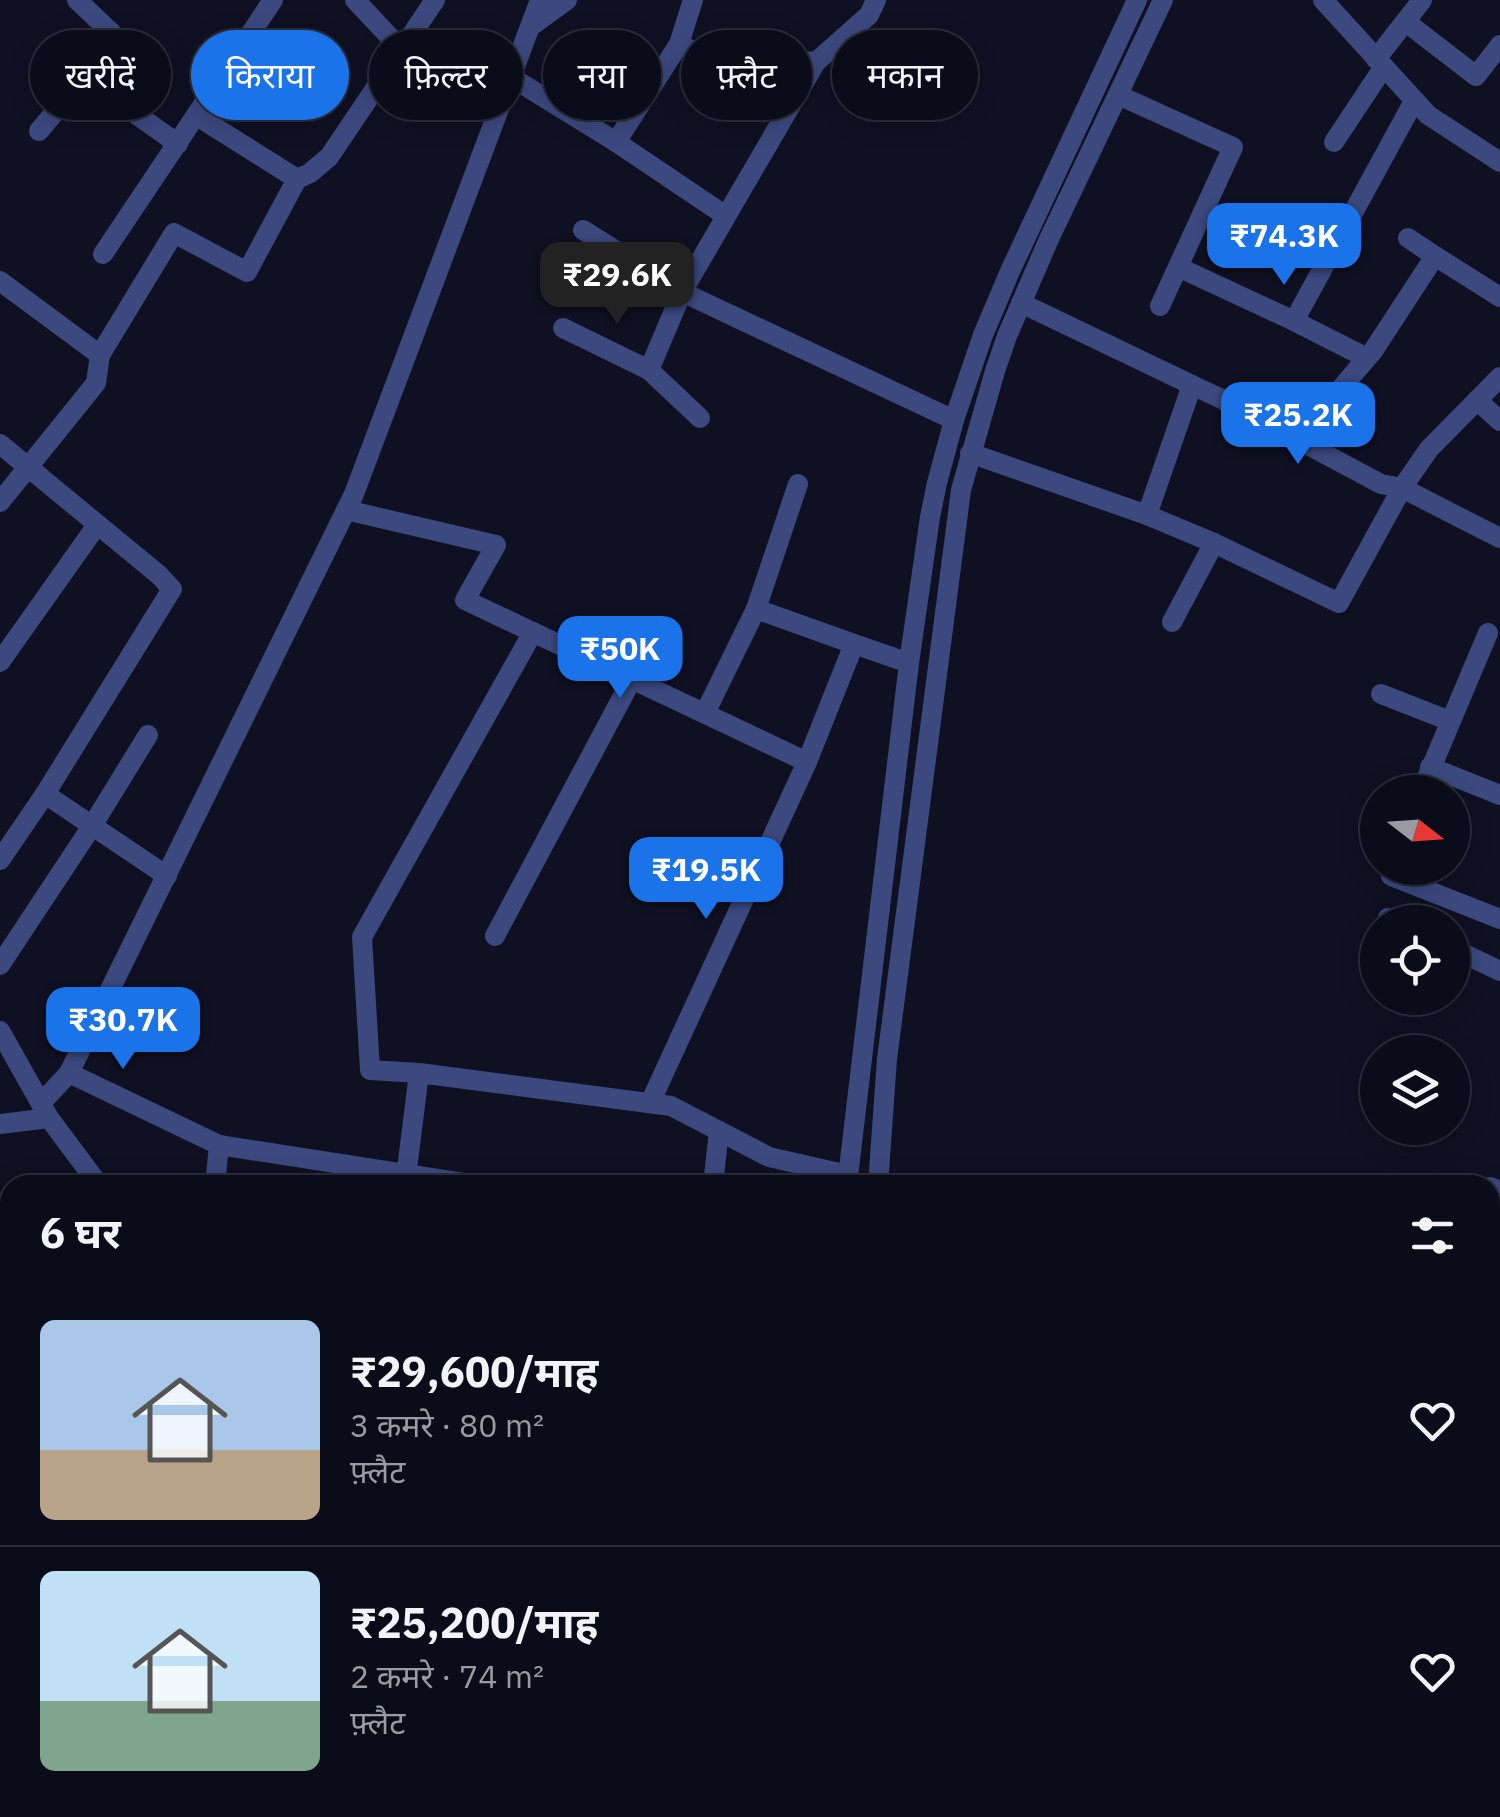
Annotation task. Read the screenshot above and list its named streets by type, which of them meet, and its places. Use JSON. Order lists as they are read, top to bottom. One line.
{"north":"right","page":{"chip":["खरीदें","किराया","फ़िल्टर","नया","फ़्लैट","मकान"],"price":["₹74.3K","₹29.6K","₹25.2K","₹50K","₹19.5K","₹30.7K"],"heading":"6 घर","list":[{"name":"₹29,600/माह","note":"3 कमरे · 80 m² · फ़्लैट"},{"name":"₹25,200/माह","note":"2 कमरे · 74 m² · फ़्लैट"}]}}
